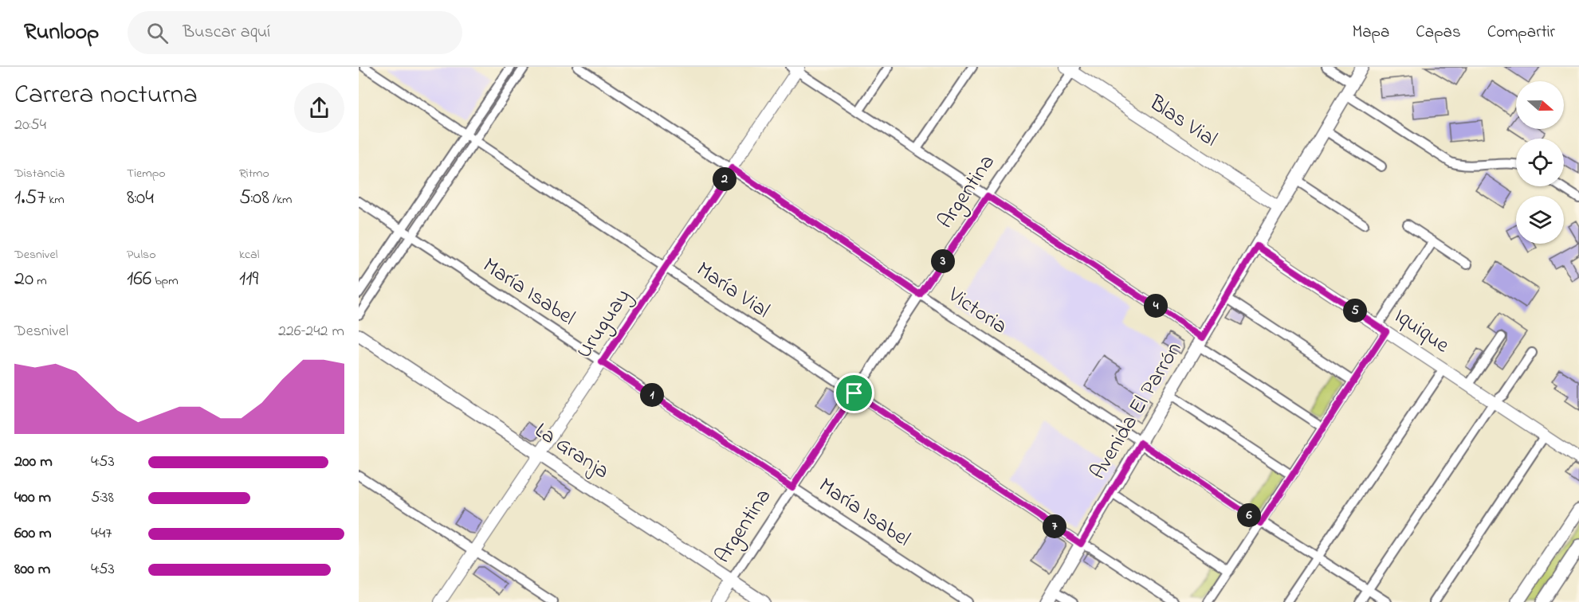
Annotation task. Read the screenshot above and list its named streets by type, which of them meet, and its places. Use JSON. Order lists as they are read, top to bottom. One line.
{"streets":{"main road":["Avenida El Parrón","La Granja"],"street":["Blas Vial","Argentina","María Vial","María Isabel","Victoria","Uruguay","Iquique"]},"crossings":[["Blas Vial","Argentina"],["Blas Vial","Avenida El Parrón"],["Argentina","María Vial"],["Argentina","María Isabel"],["Argentina","Victoria"],["Argentina","La Granja"],["María Vial","Uruguay"],["María Vial","Avenida El Parrón"],["María Isabel","Uruguay"],["Victoria","Uruguay"],["Victoria","Avenida El Parrón"],["Uruguay","La Granja"],["Iquique","Avenida El Parrón"]],"north":"right","page":{"header":"Runloop","search":"Buscar aquí","nav":["Mapa","Capas","Compartir"],"heading":["Carrera nocturna","20:54"],"stats":[["Distancia","1.57 km"],["Tiempo","8:04"],["Ritmo","5:08 /km"],["Desnivel","20 m"],["Pulso","166 bpm"],["kcal","119"]],"pins":["2","3","4","5","1","6","7"],"chart":["Desnivel","226–242 m"],"list":[{"name":"200 m","note":"4:53"},{"name":"400 m","note":"5:38"},{"name":"600 m","note":"4:47"},{"name":"800 m","note":"4:53"}]}}
